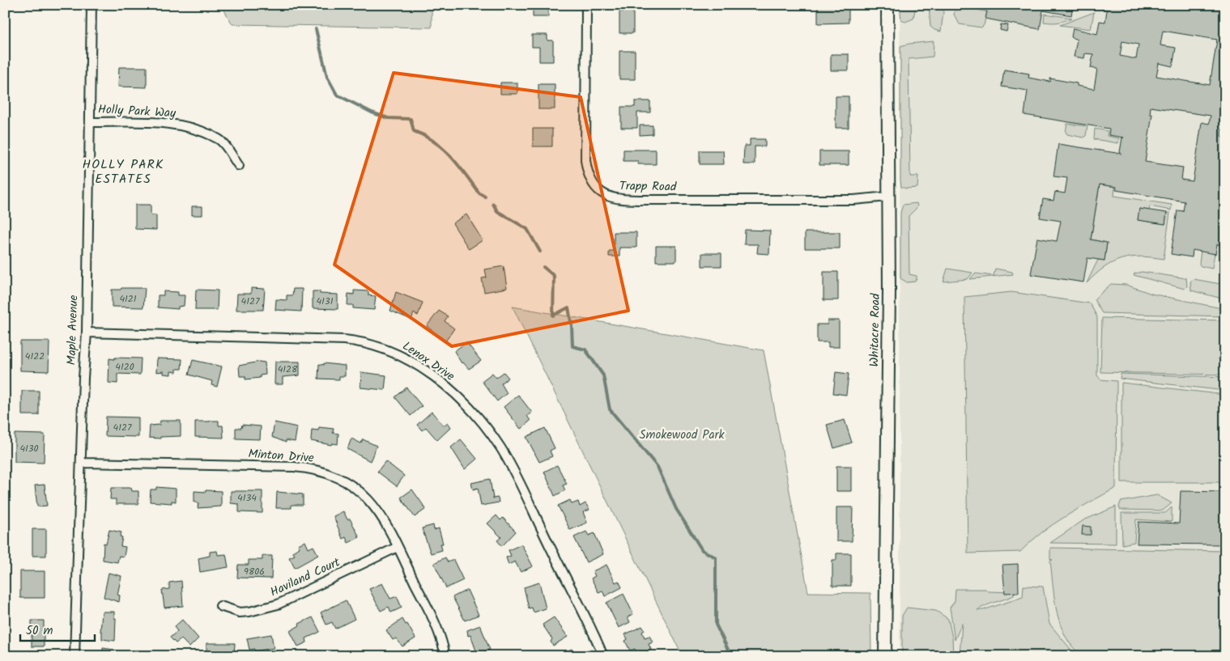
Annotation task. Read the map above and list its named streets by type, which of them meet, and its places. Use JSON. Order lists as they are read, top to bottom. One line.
{"streets":{"street":["Holly Park Way","Trapp Road","Maple Avenue","Whitacre Road","Lenox Drive","Minton Drive","Haviland Court"]},"crossings":[["Holly Park Way","Maple Avenue"],["Trapp Road","Whitacre Road"],["Maple Avenue","Lenox Drive"],["Maple Avenue","Minton Drive"],["Minton Drive","Haviland Court"]],"districts":["HOLLY PARK ESTATES"],"parks":["Smokewood Park"],"house_numbers":["4121","4127","4131","4122","4120","4128","4127","4130","4134","9806"],"scale_bar":"50 m"}
